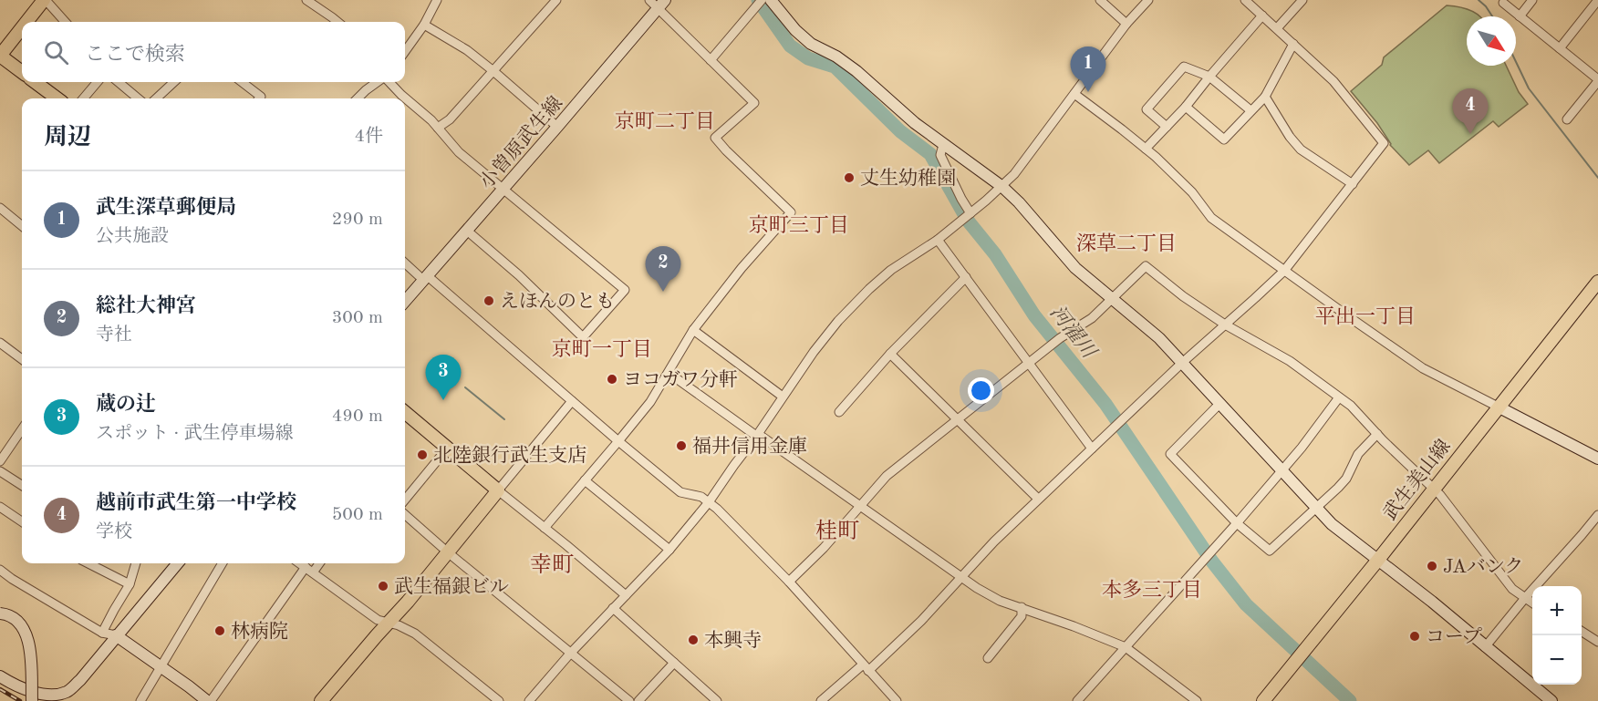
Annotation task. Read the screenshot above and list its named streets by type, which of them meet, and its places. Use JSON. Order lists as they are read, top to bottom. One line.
{"streets":{"main road":["武生美山線"],"street":["小曽原武生線"]},"districts":["京町二丁目","京町三丁目","深草二丁目","平出一丁目","京町一丁目","桂町","幸町","本多三丁目"],"water":["河濯川"],"places":["丈生幼稚園","えほんのとも","ヨコガワ分軒","福井信用金庫","北陸銀行武生支店","JAバンク","武生福銀ビル","林病院","コープ","本興寺"],"north":"bottom right","page":{"search":"ここで検索","pins":["1","4","2","3"],"heading":["周辺","4件"],"list":[{"mark":"1","name":"武生深草郵便局","note":"公共施設","value":"290 m"},{"mark":"2","name":"総社大神宮","note":"寺社","value":"300 m"},{"mark":"3","name":"蔵の辻","note":"スポット · 武生停車場線","value":"490 m"},{"mark":"4","name":"越前市武生第一中学校","note":"学校","value":"500 m"}],"map_buttons":["+","−"]}}
